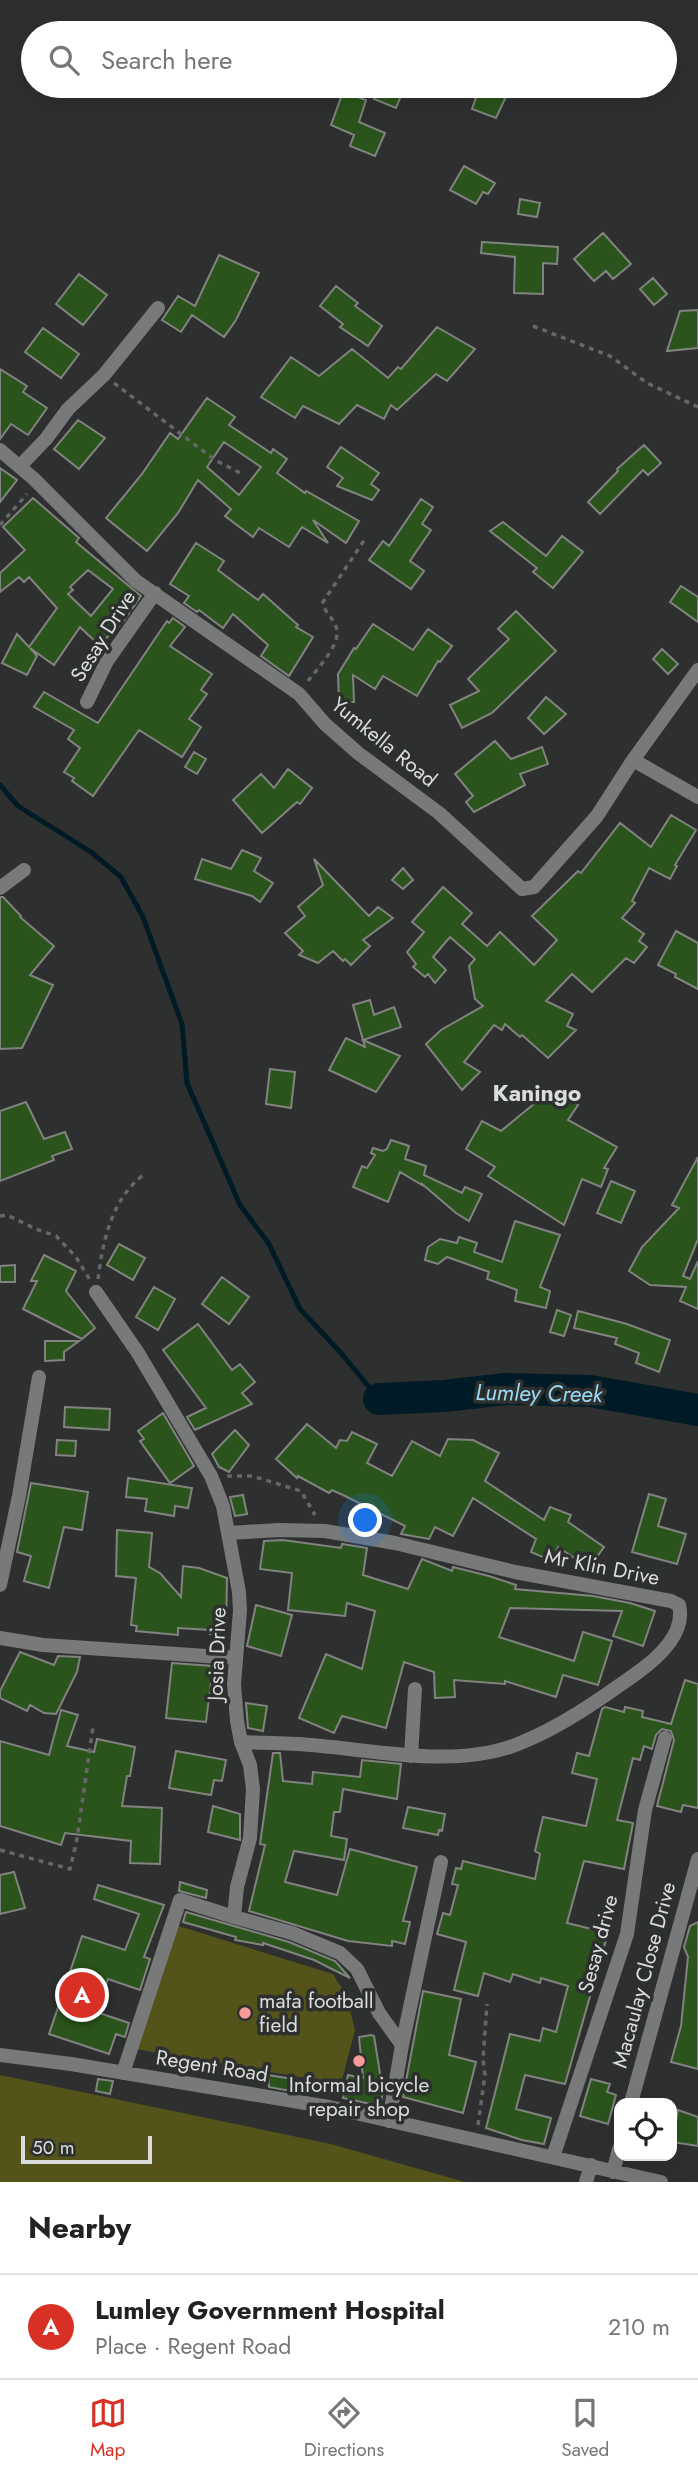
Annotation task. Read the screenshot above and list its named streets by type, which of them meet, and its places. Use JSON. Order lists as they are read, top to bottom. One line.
{"streets":{"street":["Sesay Drive","Yumkella Road","Mr Klin Drive","Josia Drive","Sesay drive","Macaulay Close Drive","Regent Road"]},"crossings":[["Sesay Drive","Yumkella Road"],["Mr Klin Drive","Josia Drive"],["Sesay drive","Regent Road"]],"districts":["Kaningo"],"water":["Lumley Creek"],"places":["mafa football field","Informal bicycle repair shop"],"scale_bar":"50 m","page":{"search":"Search here","pins":"A","scale":"50 m","heading":"Nearby","list":[{"mark":"A","name":"Lumley Government Hospital","note":"Place · Regent Road","value":"210 m"}],"nav":["Map","Directions","Saved"]}}
